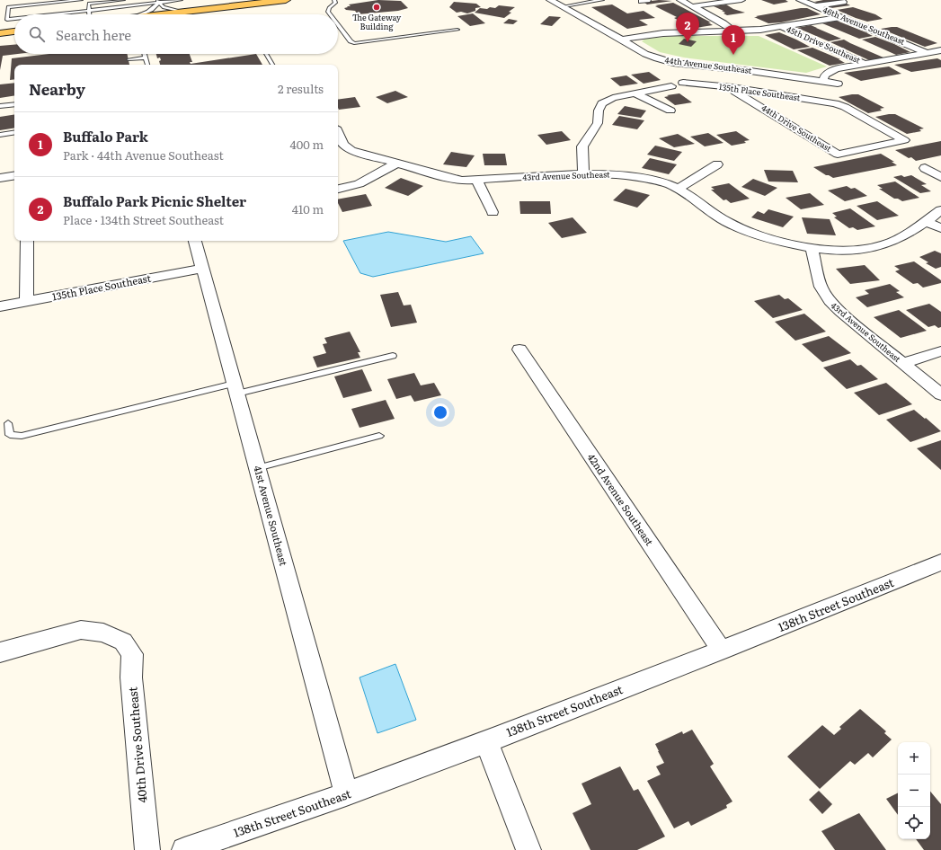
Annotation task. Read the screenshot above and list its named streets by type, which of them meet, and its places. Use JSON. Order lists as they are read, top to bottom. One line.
{"streets":{"street":["46th Avenue Southeast","45th Drive Southeast","44th Avenue Southeast","135th Place Southeast","44th Drive Southeast","43rd Avenue Southeast","42nd Avenue Southeast","41st Avenue Southeast","138th Street Southeast","40th Drive Southeast"]},"crossings":[["135th Place Southeast","44th Drive Southeast"],["135th Place Southeast","41st Avenue Southeast"],["42nd Avenue Southeast","138th Street Southeast"],["41st Avenue Southeast","138th Street Southeast"]],"places":["The Gateway Building"],"page":{"pins":["2","1"],"search":"Search here","heading":["Nearby","2 results"],"list":[{"mark":"1","name":"Buffalo Park","note":"Park · 44th Avenue Southeast","value":"400 m"},{"mark":"2","name":"Buffalo Park Picnic Shelter","note":"Place · 134th Street Southeast","value":"410 m"}],"map_buttons":["+","−"]}}
